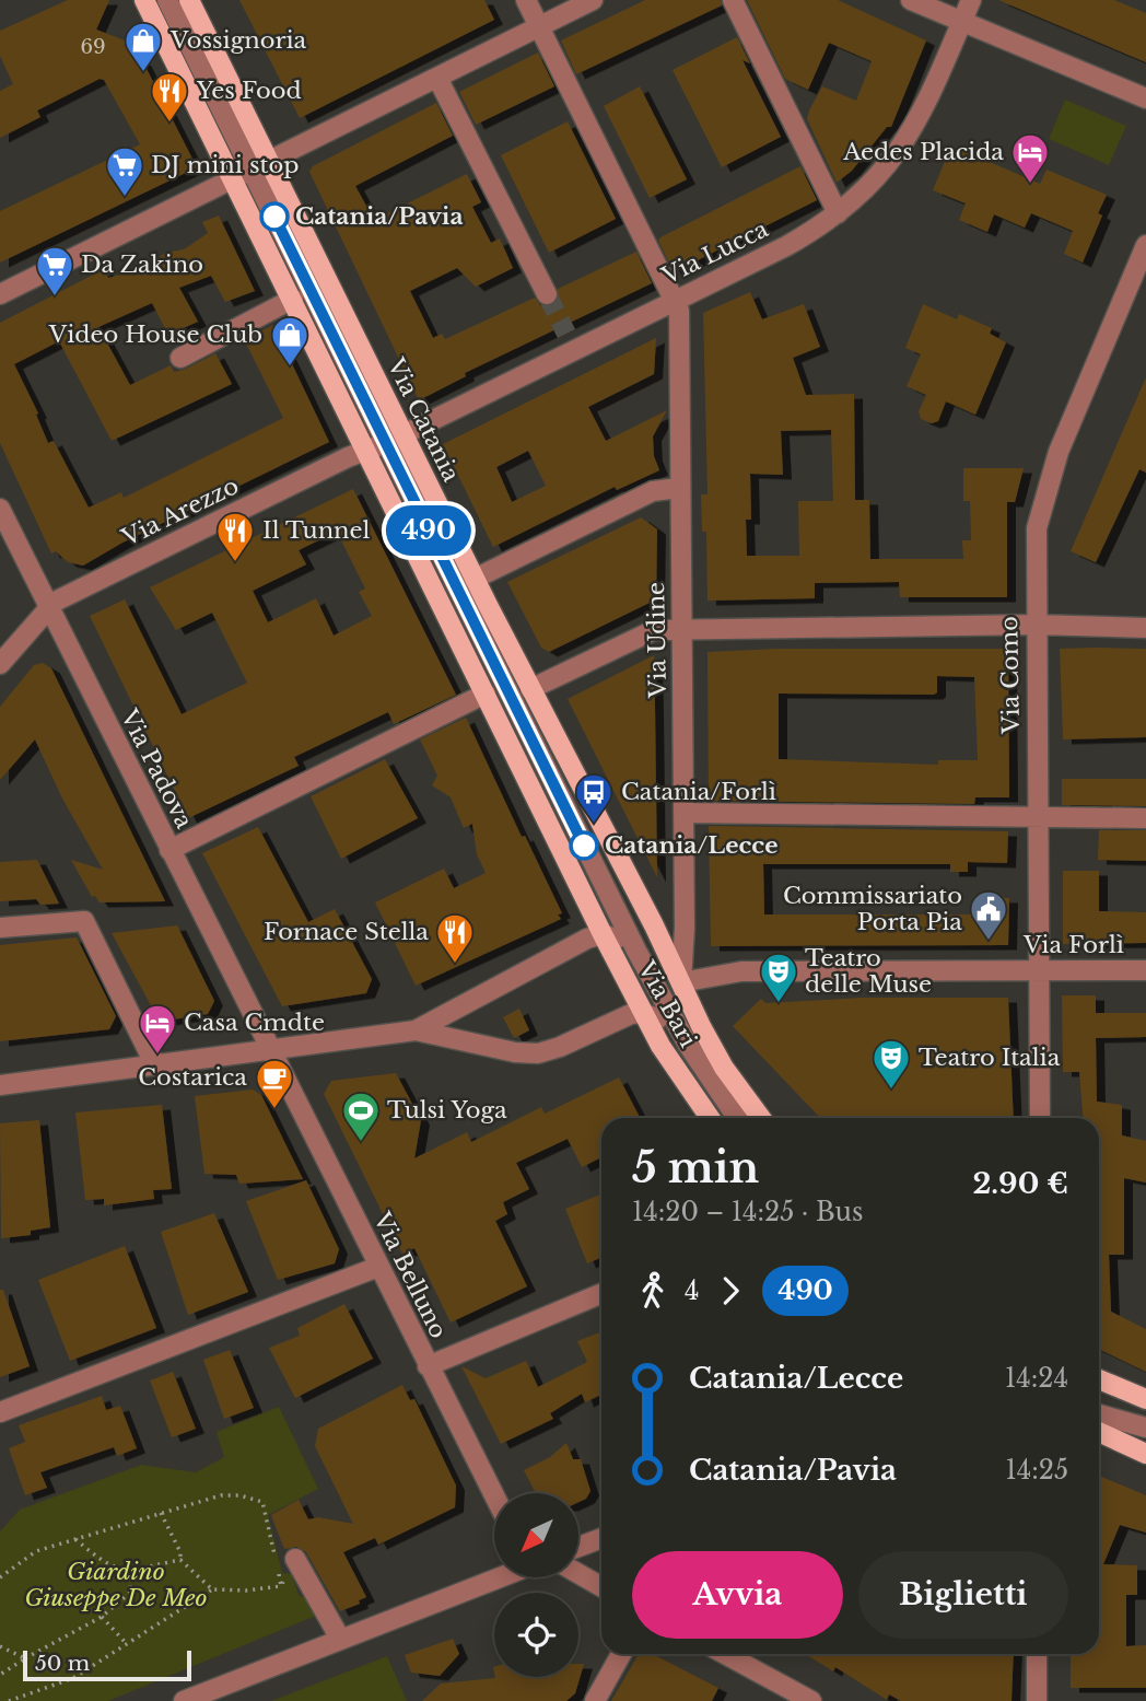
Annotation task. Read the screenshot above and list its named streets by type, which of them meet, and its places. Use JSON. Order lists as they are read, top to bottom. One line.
{"streets":{"main road":["Via Catania","Via Bari"],"street":["Via Lucca","Via Arezzo","Via Udine","Via Como","Via Padova","Via Forlì","Via Belluno"]},"crossings":[["Via Lucca","Via Catania"],["Via Lucca","Via Arezzo"],["Via Lucca","Via Udine"],["Via Catania","Via Arezzo"],["Via Catania","Via Udine"],["Via Catania","Via Forlì"],["Via Catania","Via Bari"],["Via Arezzo","Via Padova"],["Via Udine","Via Forlì"],["Via Udine","Via Bari"],["Via Como","Via Forlì"],["Via Padova","Via Belluno"],["Via Forlì","Via Bari"]],"parks":["Giardino Giuseppe De Meo"],"places":{"shop":["Vossignoria","Video House Club"],"restaurant":["Yes Food","Il Tunnel","Fornace Stella"],"hotel":["Aedes Placida","Casa Cmdte"],"supermarket":["DJ mini stop","Da Zakino"],"other":["Catania/Pavia","Catania/Lecce"],"bus stop":["Catania/Forlì"],"public building":["Commissariato Porta Pia"],"theatre":["Teatro delle Muse","Teatro Italia"],"cafe":["Costarica"],"sports":["Tulsi Yoga"]},"lines":["bus line 490"],"house_numbers":["69"],"scale_bar":"50 m","north":"bottom left","page":{"on_map":"490","heading":["5 min","14:20 – 14:25 · Bus","2.90 €"],"legs":["4","490"],"list":[{"name":"Catania/Lecce","value":"14:24"},{"name":"Catania/Pavia","value":"14:25"}],"buttons":["Avvia","Biglietti"],"scale":"50 m"}}
